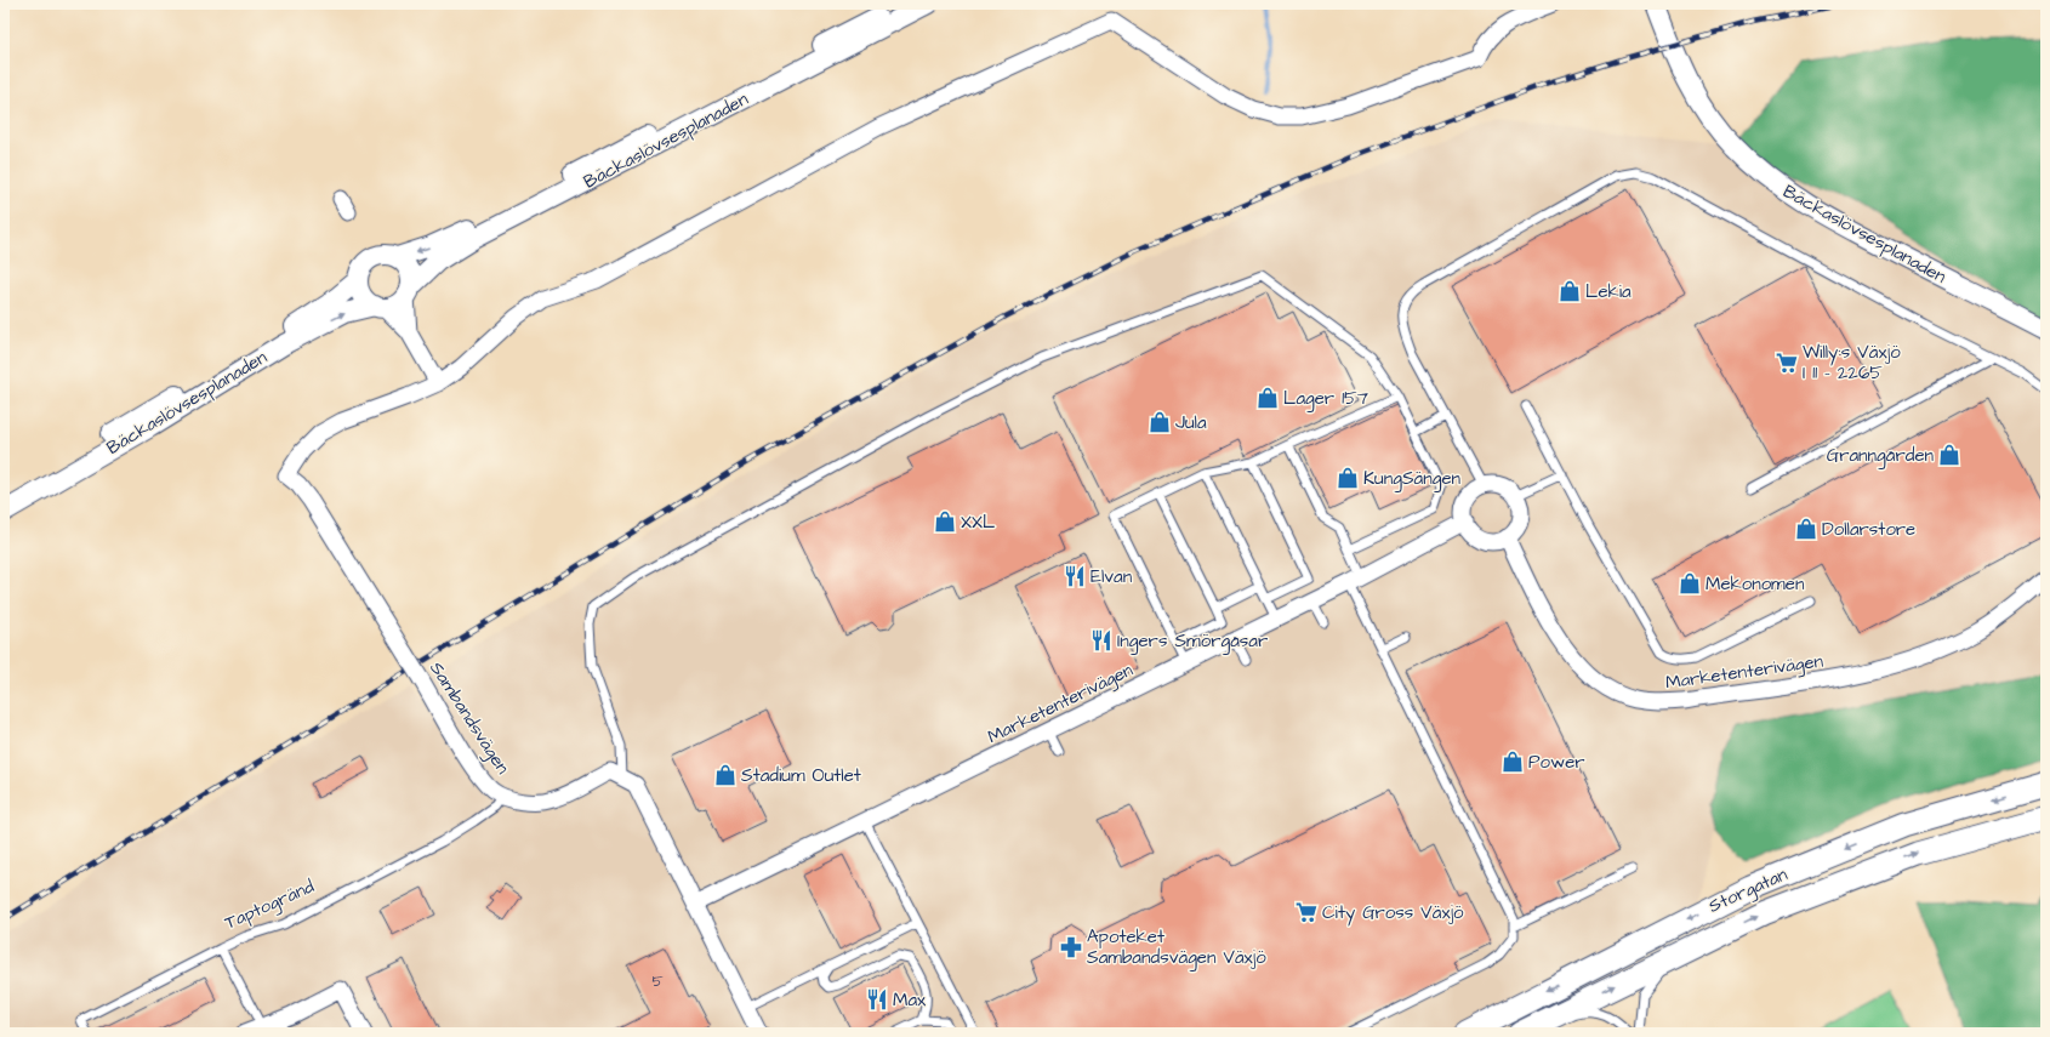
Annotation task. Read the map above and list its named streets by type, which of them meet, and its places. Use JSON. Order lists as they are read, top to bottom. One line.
{"streets":{"main road":["Storgatan"],"street":["Bäckaslövsesplanaden","Marketenterivägen","Sambandsvägen"],"lane":["Taptogränd"]},"crossings":[["Sambandsvägen","Taptogränd"]],"places":{"shop":["Lekia","Lager 157","Jula","Granngården","KungSängen","XXL","Dollarstore","Mekonomen","Power","Stadium Outlet"],"supermarket":["Willy:s Växjö I 11 - 2265","City Gross Växjö"],"restaurant":["Elvan","Ingers Smörgåsar","Max"],"pharmacy":["Apoteket Sambandsvägen Växjö"]},"house_numbers":["5"]}
